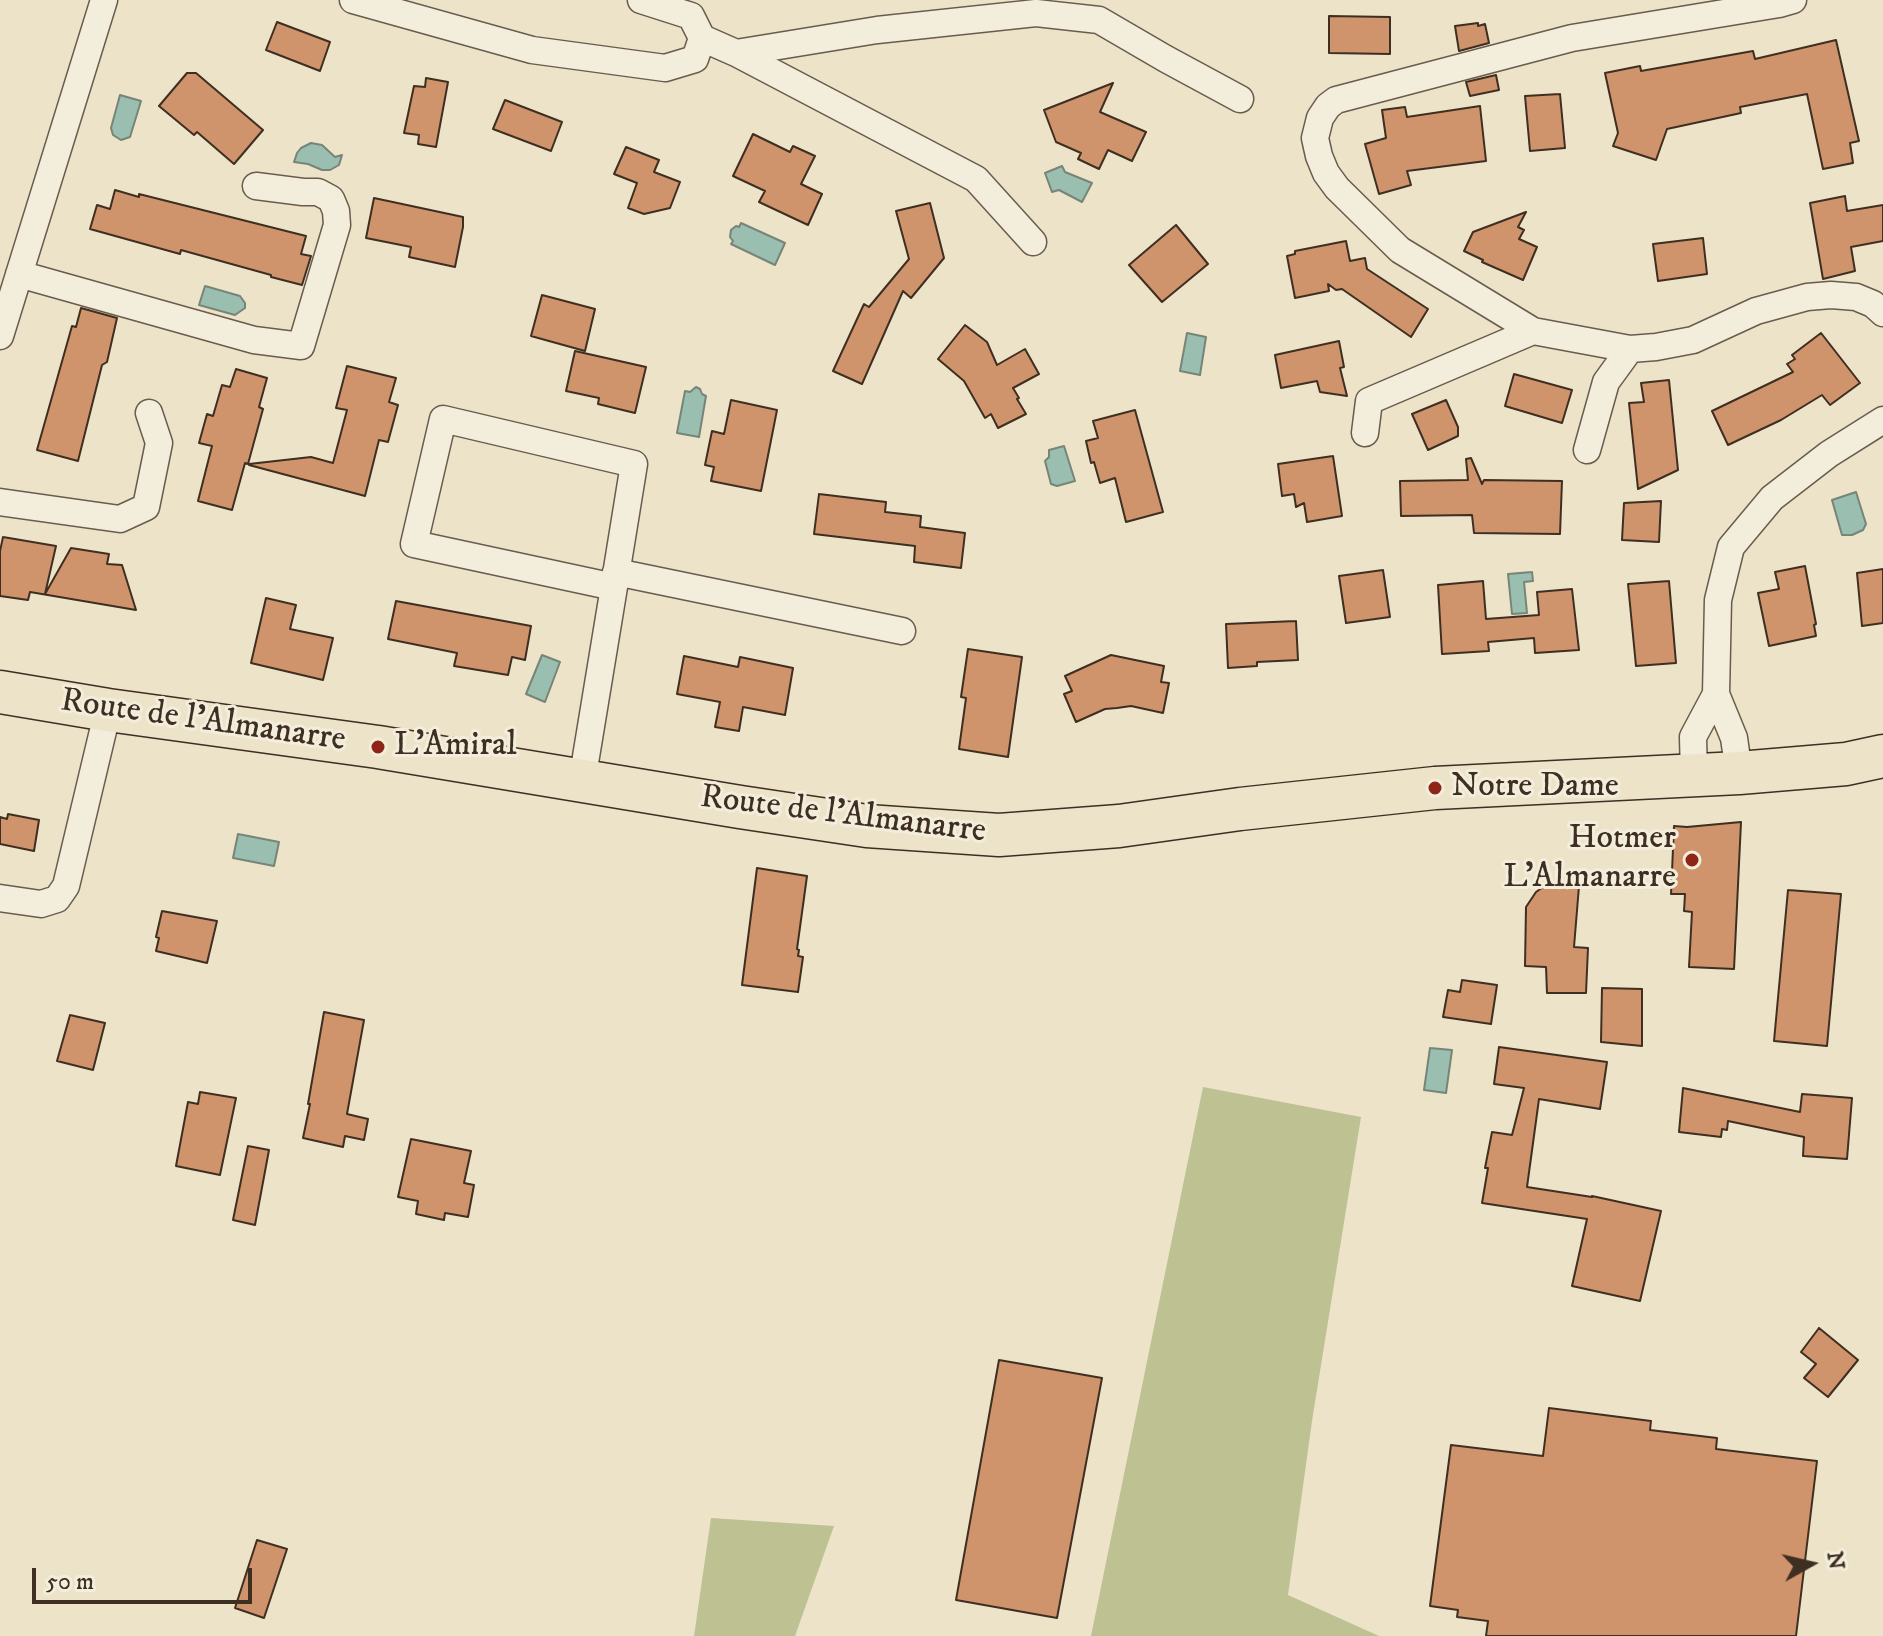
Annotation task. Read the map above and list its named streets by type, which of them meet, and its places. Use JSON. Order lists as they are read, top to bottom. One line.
{"streets":{"main road":["Route de l'Almanarre"]},"places":["L'Amiral","Notre Dame","Hotmer L'Almanarre"],"scale_bar":"50 m","north":"right"}
